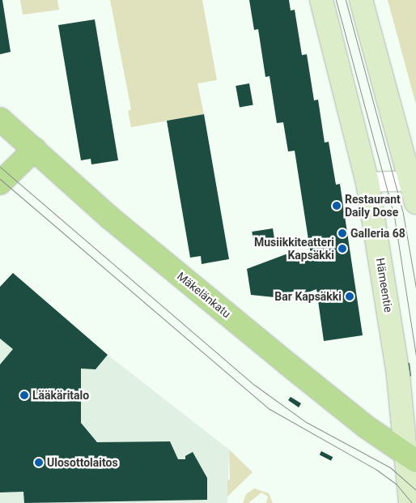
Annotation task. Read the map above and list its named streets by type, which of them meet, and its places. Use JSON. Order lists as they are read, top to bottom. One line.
{"streets":{"main road":["Hämeentie","Mäkelänkatu"]},"crossings":[["Hämeentie","Mäkelänkatu"]],"places":["Restaurant Daily Dose","Galleria 68","Musiikkiteatteri Kapsäkki","Bar Kapsäkki","Lääkäritalo","Ulosottolaitos"]}
